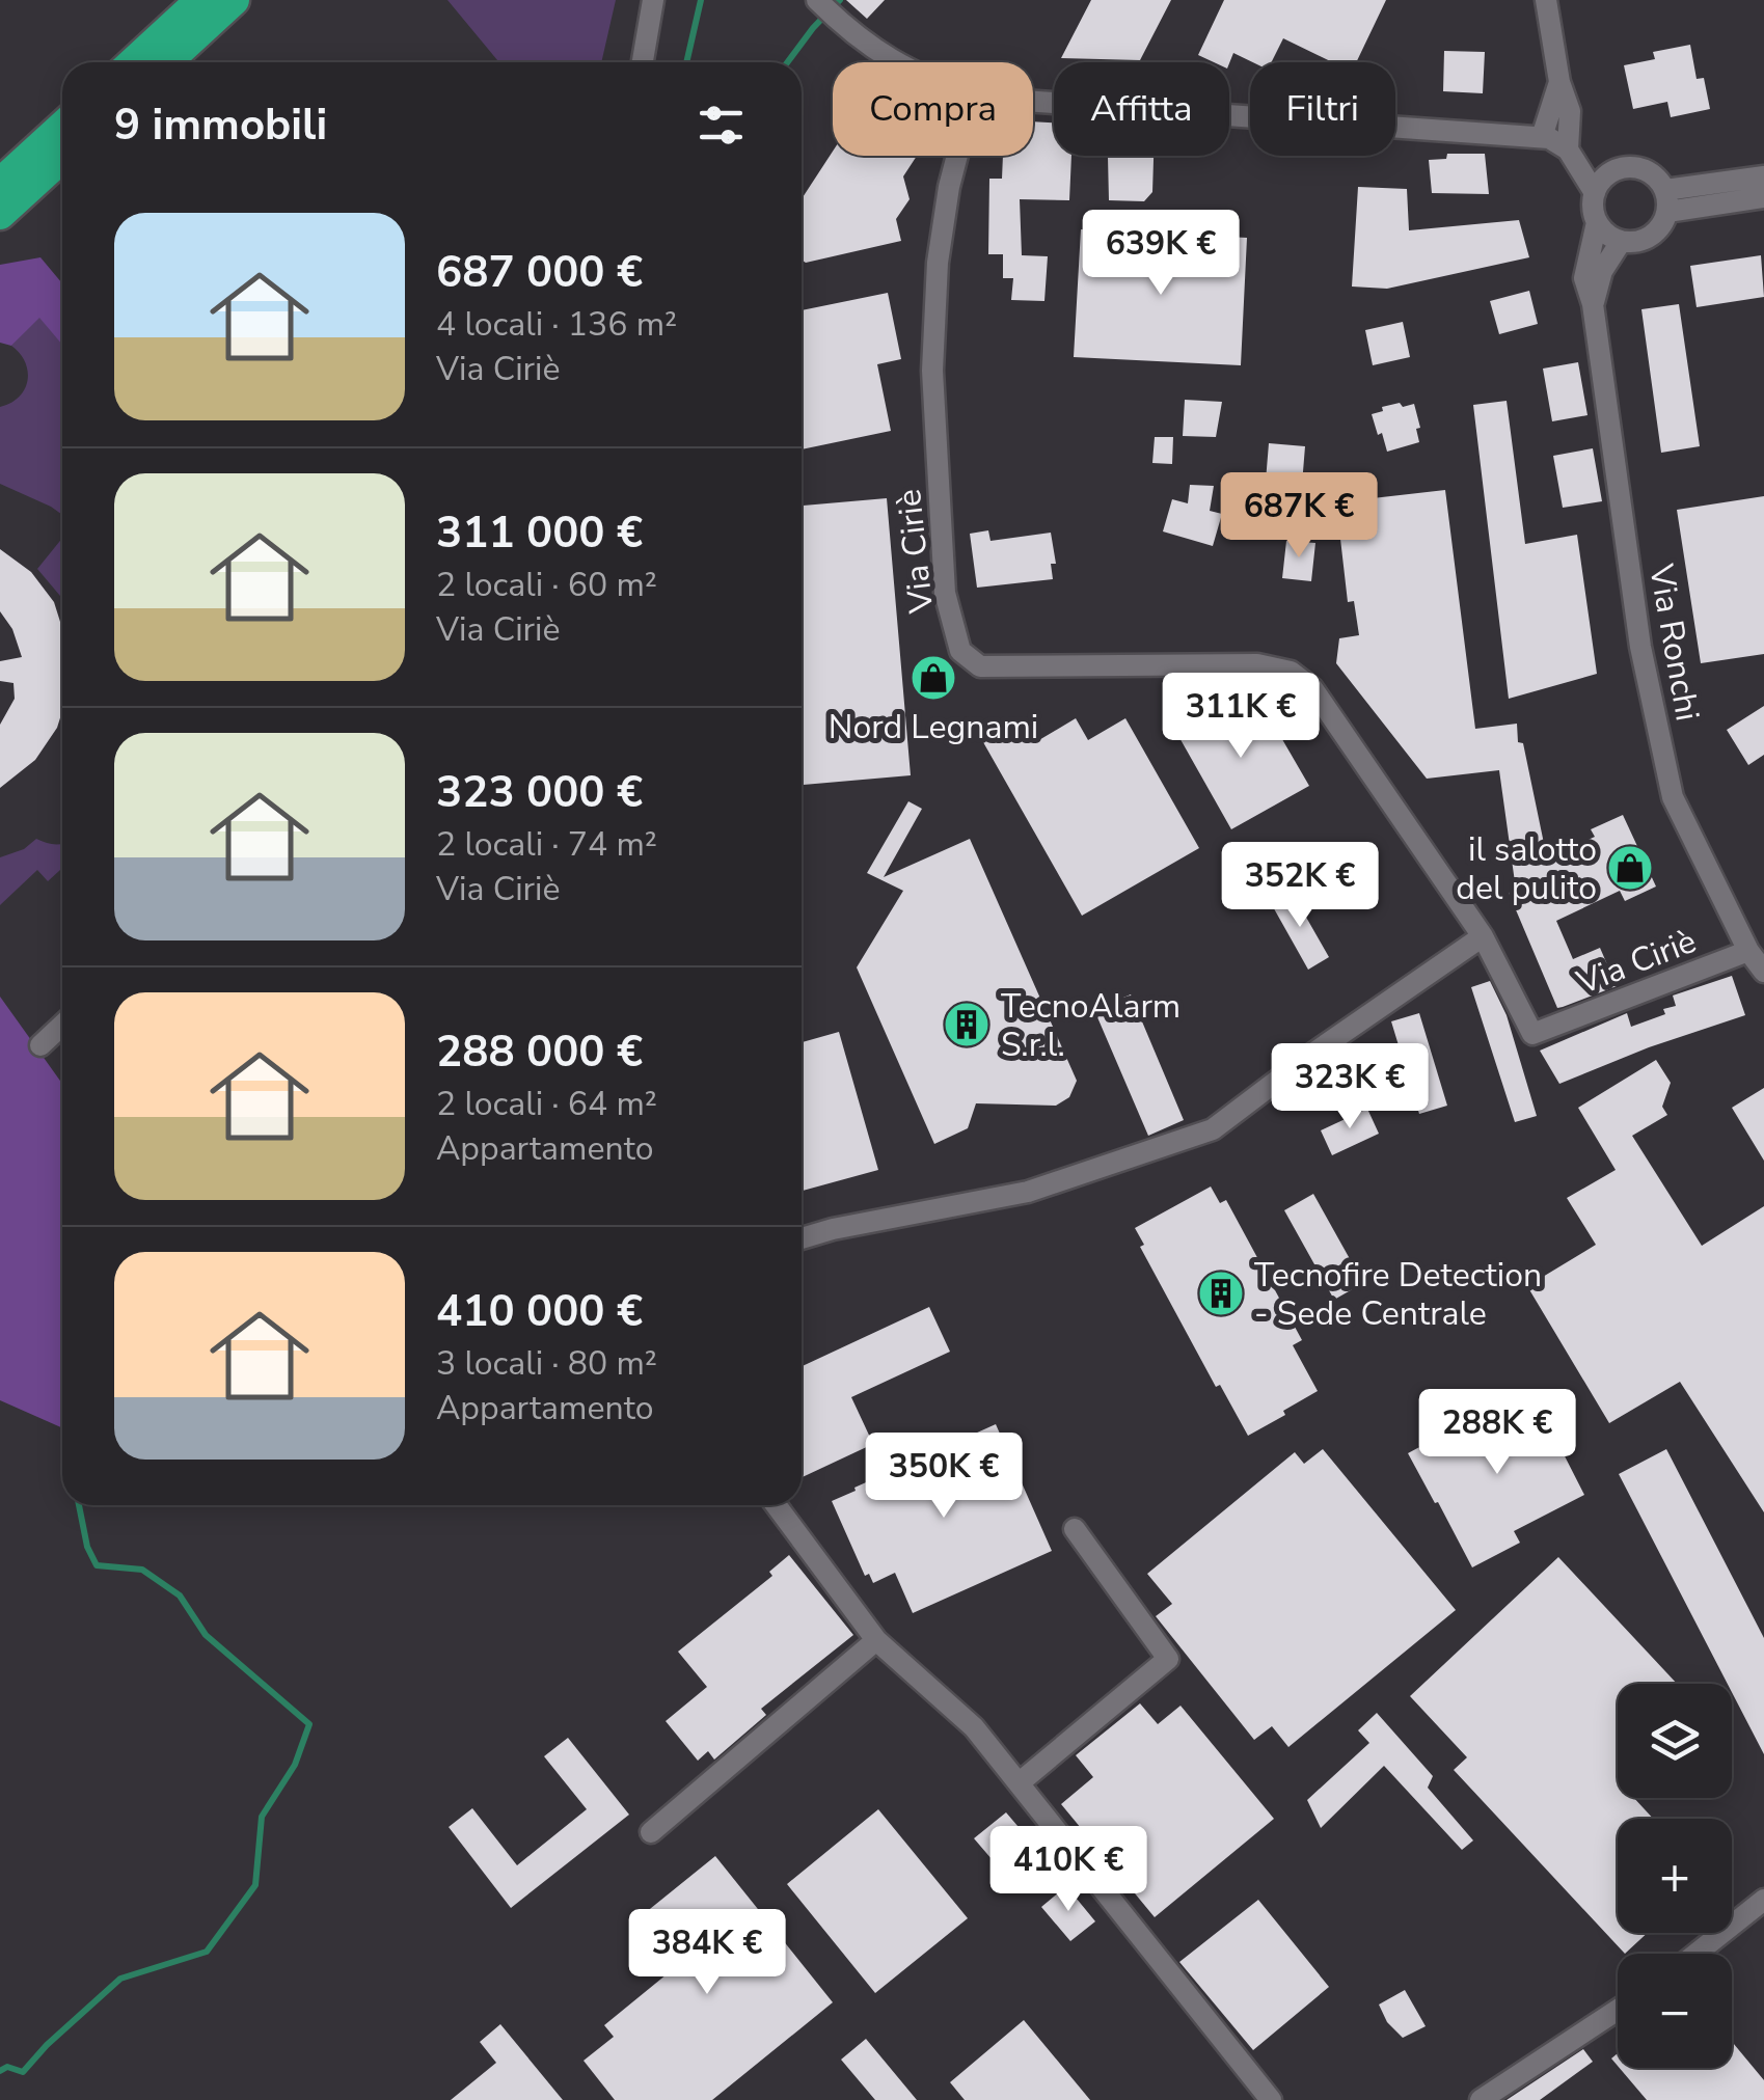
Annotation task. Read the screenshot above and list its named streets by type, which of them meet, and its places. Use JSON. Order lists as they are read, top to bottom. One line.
{"streets":{"street":["Via Ciriè","Via Ronchi"]},"crossings":[["Via Ciriè","Via Ronchi"]],"places":{"shop":["Nord Legnami","il salotto del pulito"],"building":["TecnoAlarm S.r.l.","Tecnofire Detection - Sede Centrale"]},"page":{"chip":["Compra","Affitta","Filtri"],"heading":"9 immobili","list":[{"name":"687 000 €","note":"4 locali · 136 m² · Via Ciriè"},{"name":"311 000 €","note":"2 locali · 60 m² · Via Ciriè"},{"name":"323 000 €","note":"2 locali · 74 m² · Via Ciriè"},{"name":"288 000 €","note":"2 locali · 64 m² · Appartamento"},{"name":"410 000 €","note":"3 locali · 80 m² · Appartamento"}],"price":["639K €","687K €","311K €","352K €","323K €","288K €","350K €","410K €","384K €"],"map_buttons":["+","−"]}}
